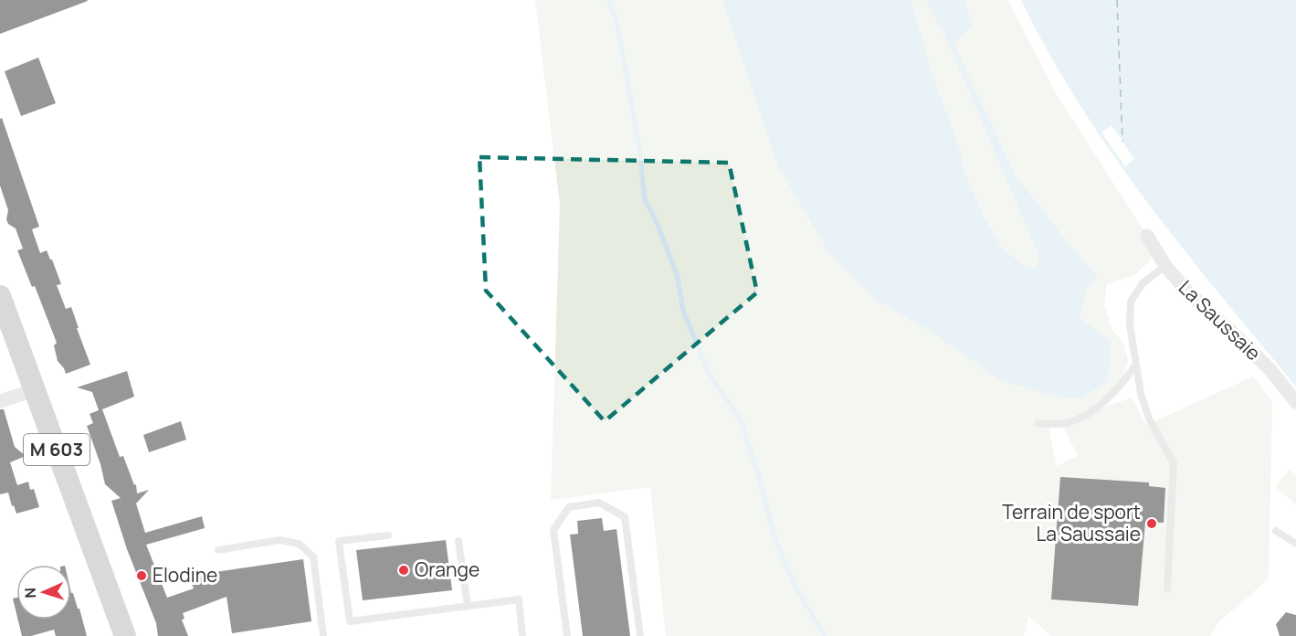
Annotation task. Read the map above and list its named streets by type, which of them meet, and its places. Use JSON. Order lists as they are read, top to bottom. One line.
{"streets":{"main road":["M 603"],"street":["La Saussaie"]},"places":["Terrain de sport La Saussaie","Orange","Elodine"],"north":"left"}
